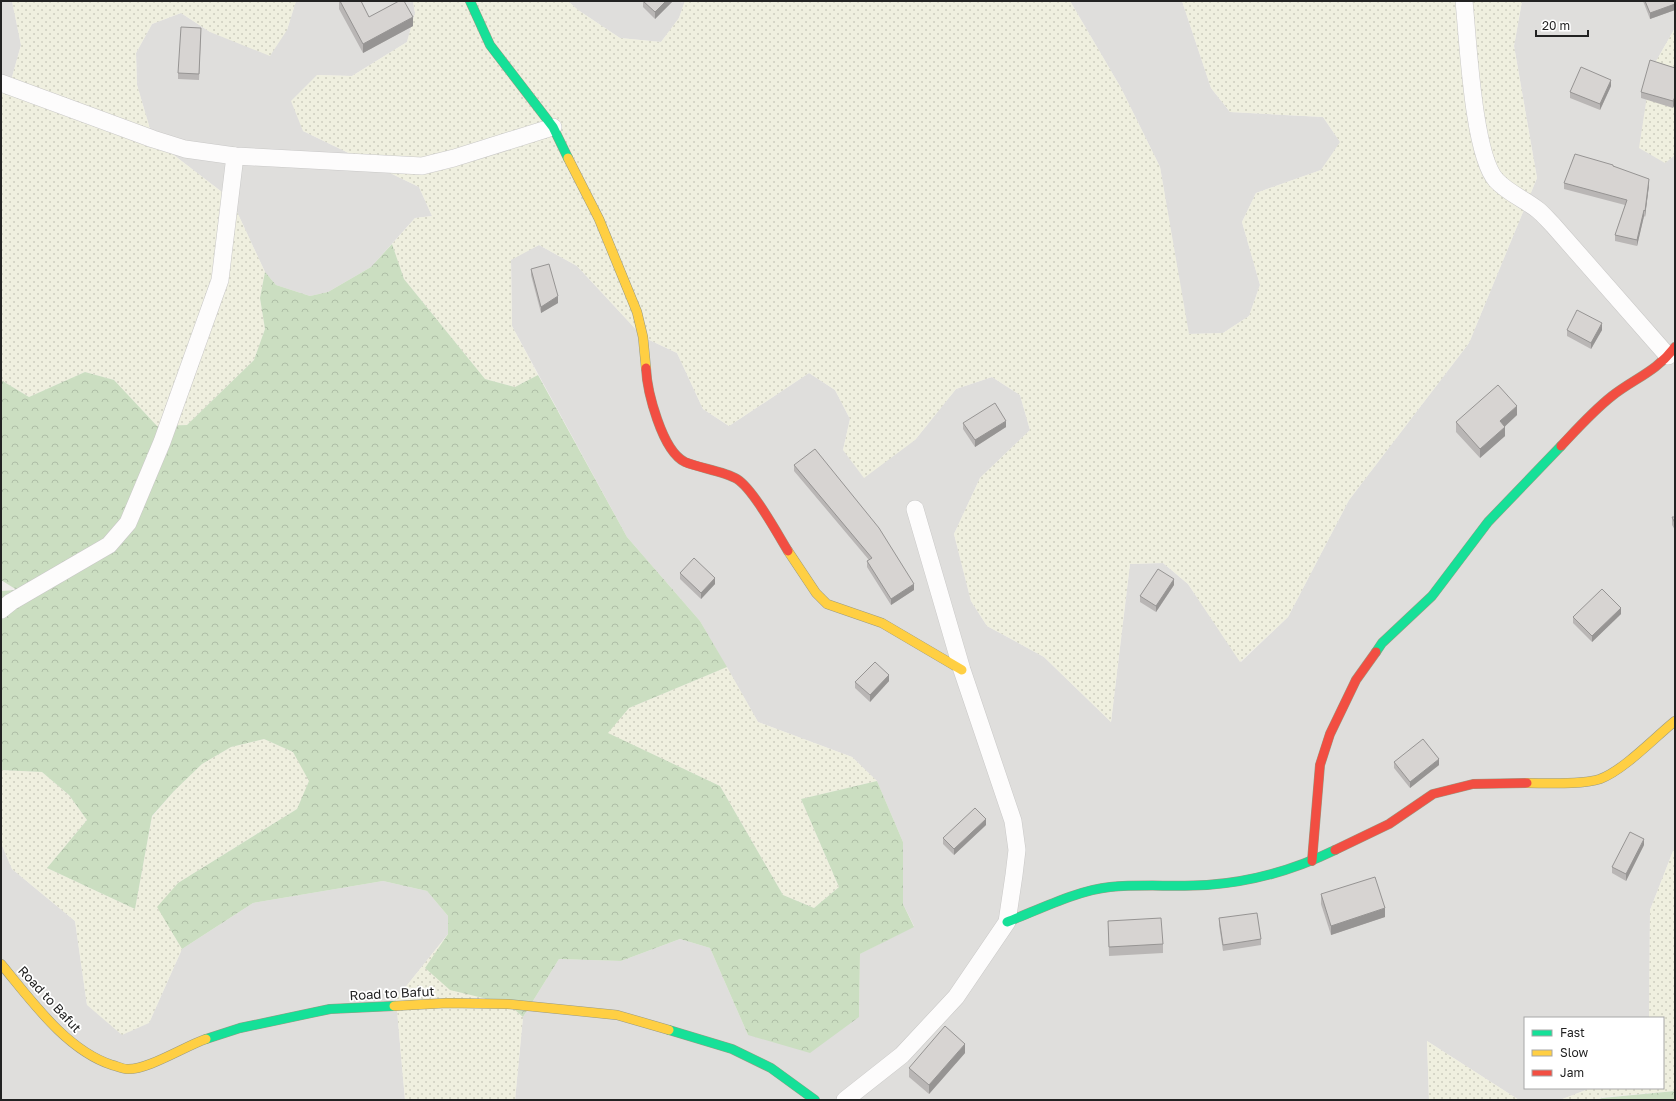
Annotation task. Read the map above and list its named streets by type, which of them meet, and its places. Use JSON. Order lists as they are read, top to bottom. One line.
{"streets":{"street":["Road to Bafut"]},"legend":["Fast","Slow","Jam"],"scale_bar":"20 m"}
